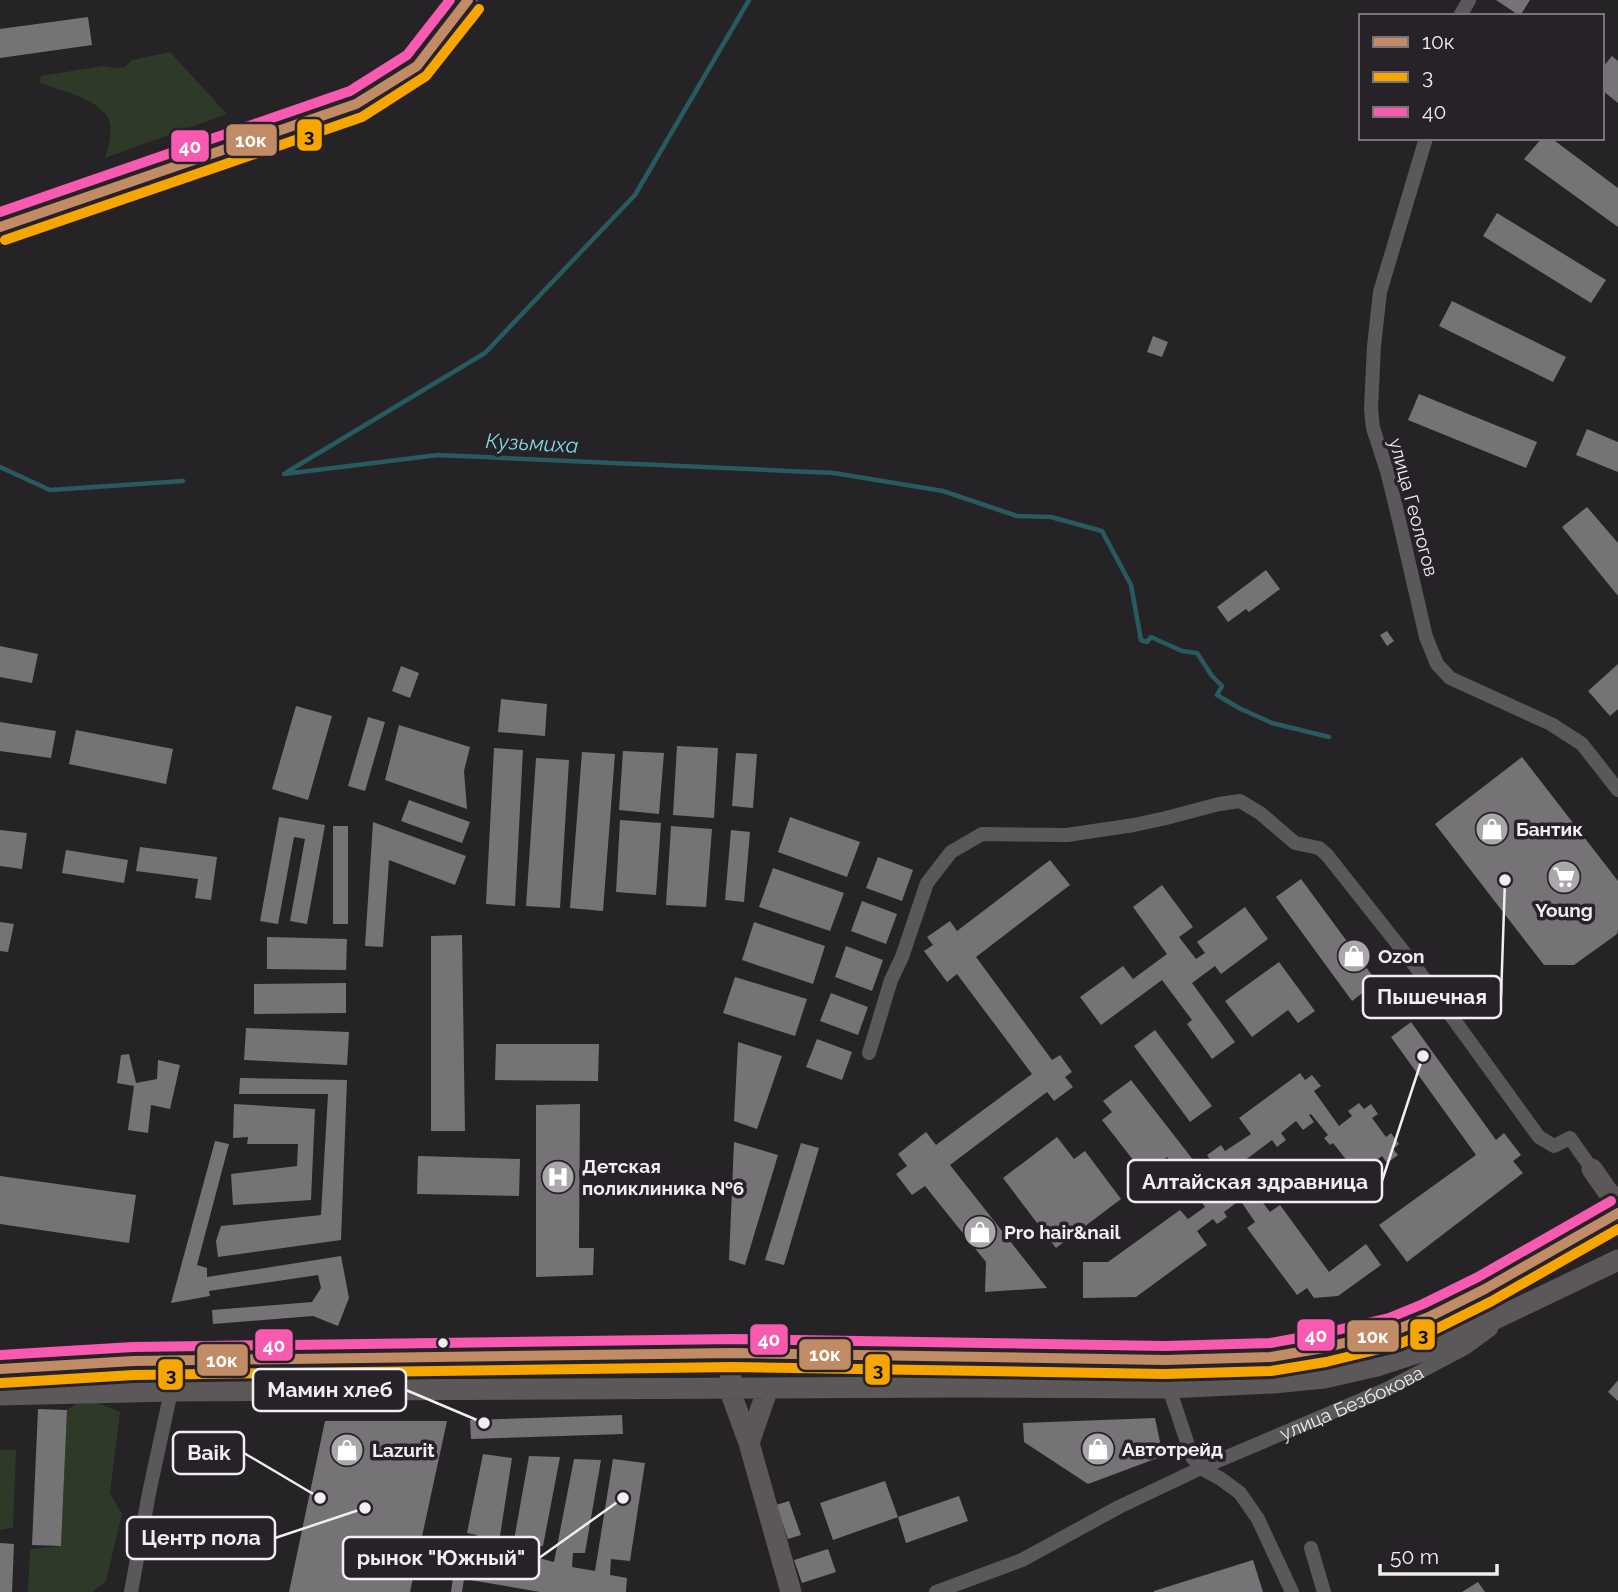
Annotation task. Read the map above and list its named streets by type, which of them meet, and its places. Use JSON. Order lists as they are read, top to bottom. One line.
{"streets":{"street":["улица Геологов","улица Безбокова"]},"water":["Кузьмиха"],"places":{"shop":["Бантик","Ozon","Pro hair&nail","Автотрейд","Lazurit"],"supermarket":["Young"],"other":["Пышечная","Алтайская здравница","Мамин хлеб","Baik","рынок \"Южный\"","Центр пола"],"hospital":["Детская поликлиника №6"]},"lines":["transit line 10к","transit line 40","transit line 3"],"legend":["10к","3","40"],"scale_bar":"50 m"}
